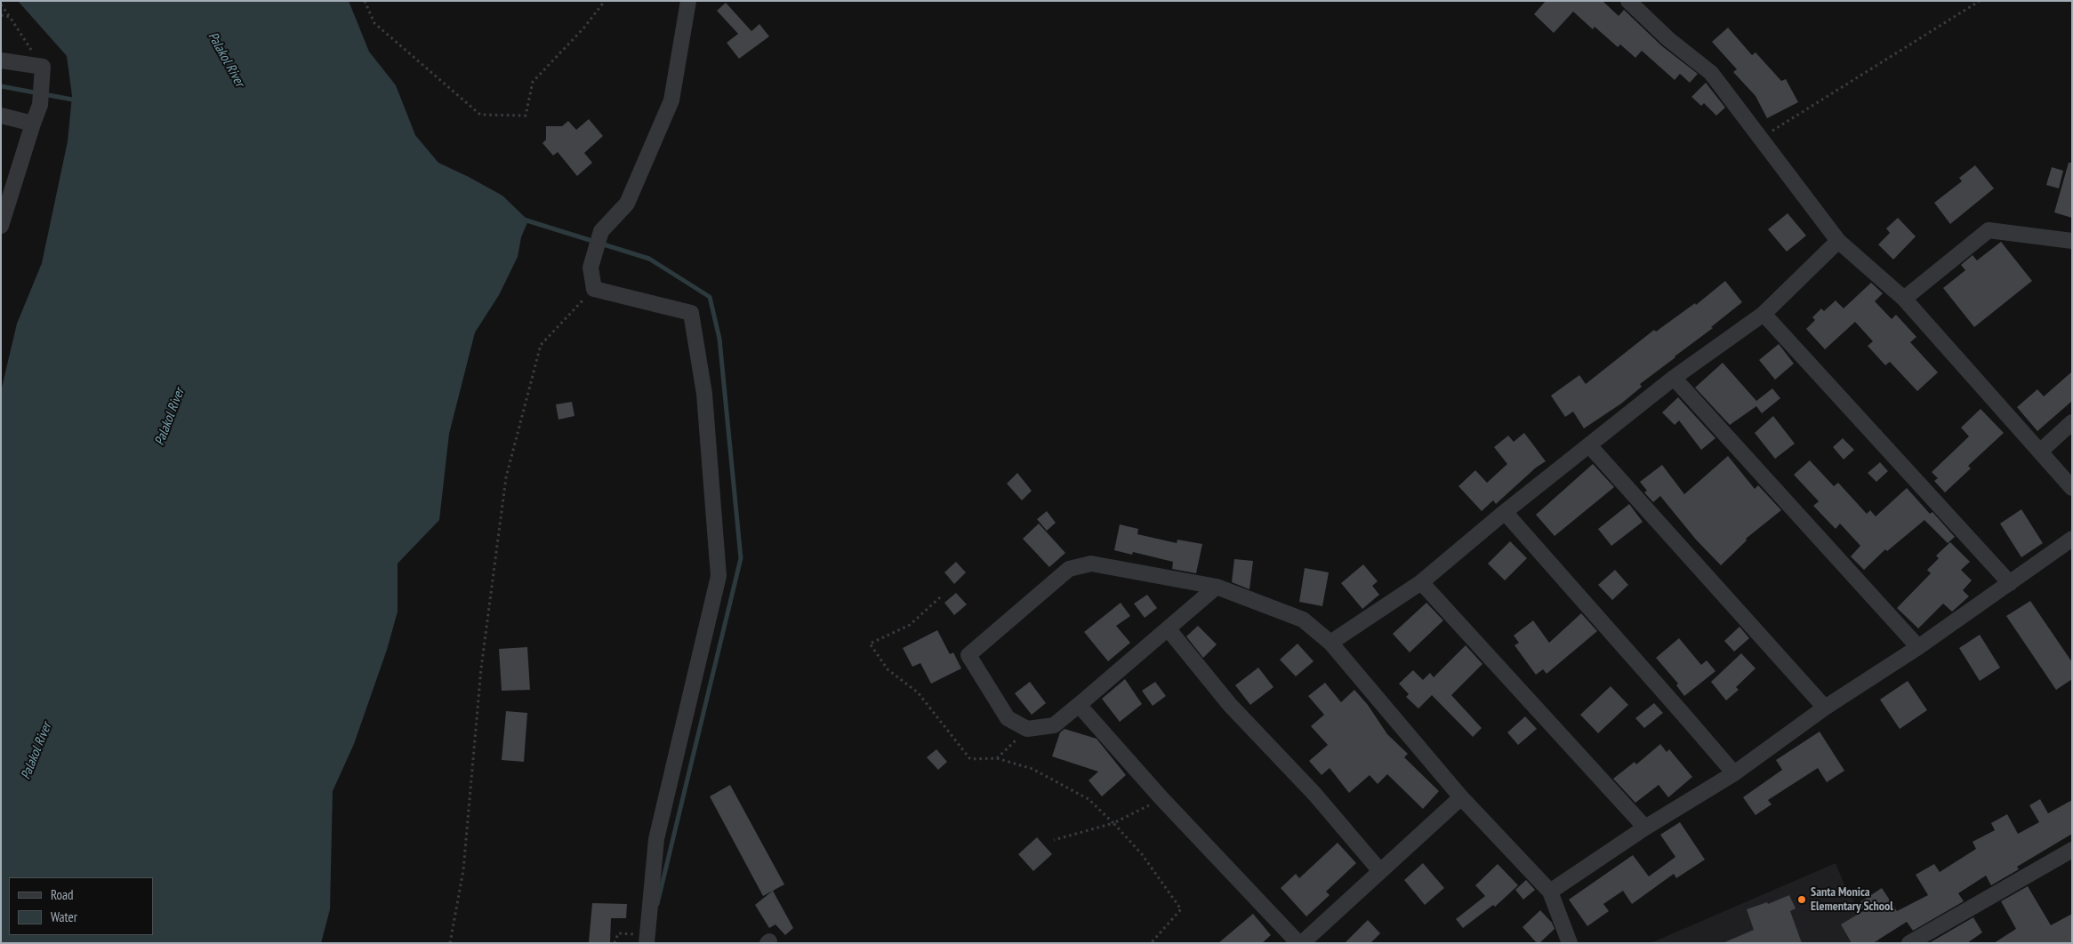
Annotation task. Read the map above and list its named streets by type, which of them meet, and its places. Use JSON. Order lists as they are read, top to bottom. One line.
{"water":["Palakol River"],"places":["Santa Monica Elementary School"],"legend":["Road","Water"]}
